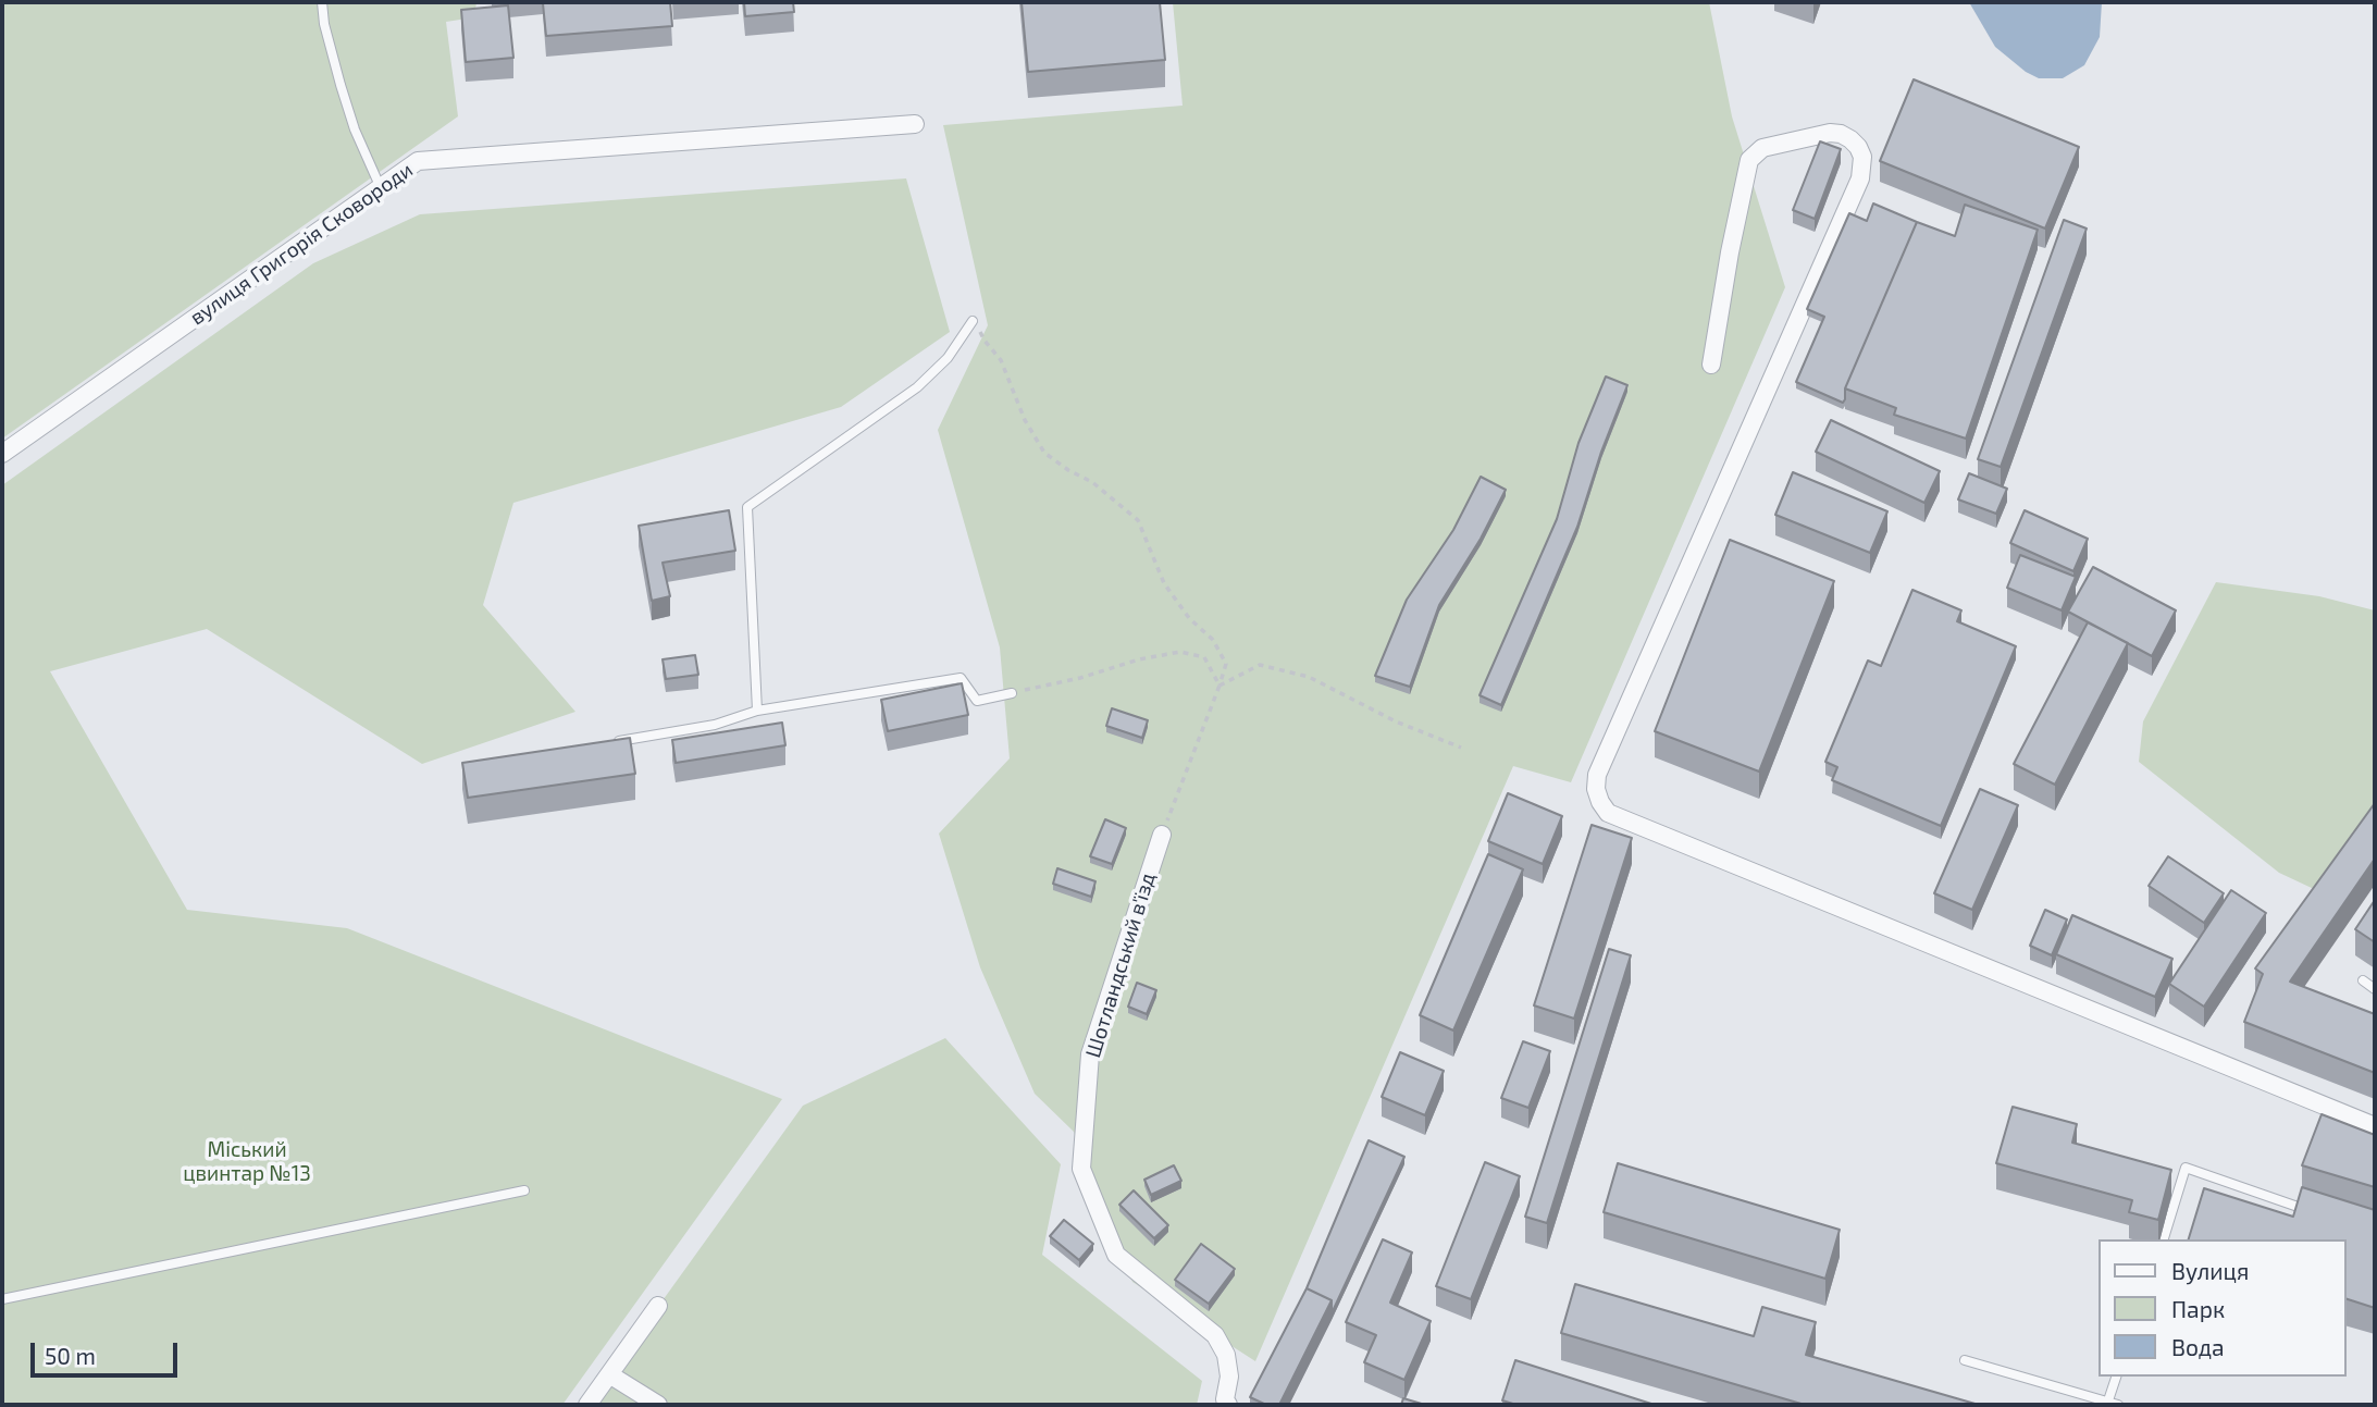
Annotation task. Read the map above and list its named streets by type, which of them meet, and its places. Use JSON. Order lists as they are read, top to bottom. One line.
{"streets":{"street":["вулиця Григорія Сковороди","Шотландський в'їзд"]},"parks":["Міський цвинтар №13"],"legend":["Вулиця","Парк","Вода"],"scale_bar":"50 m"}
